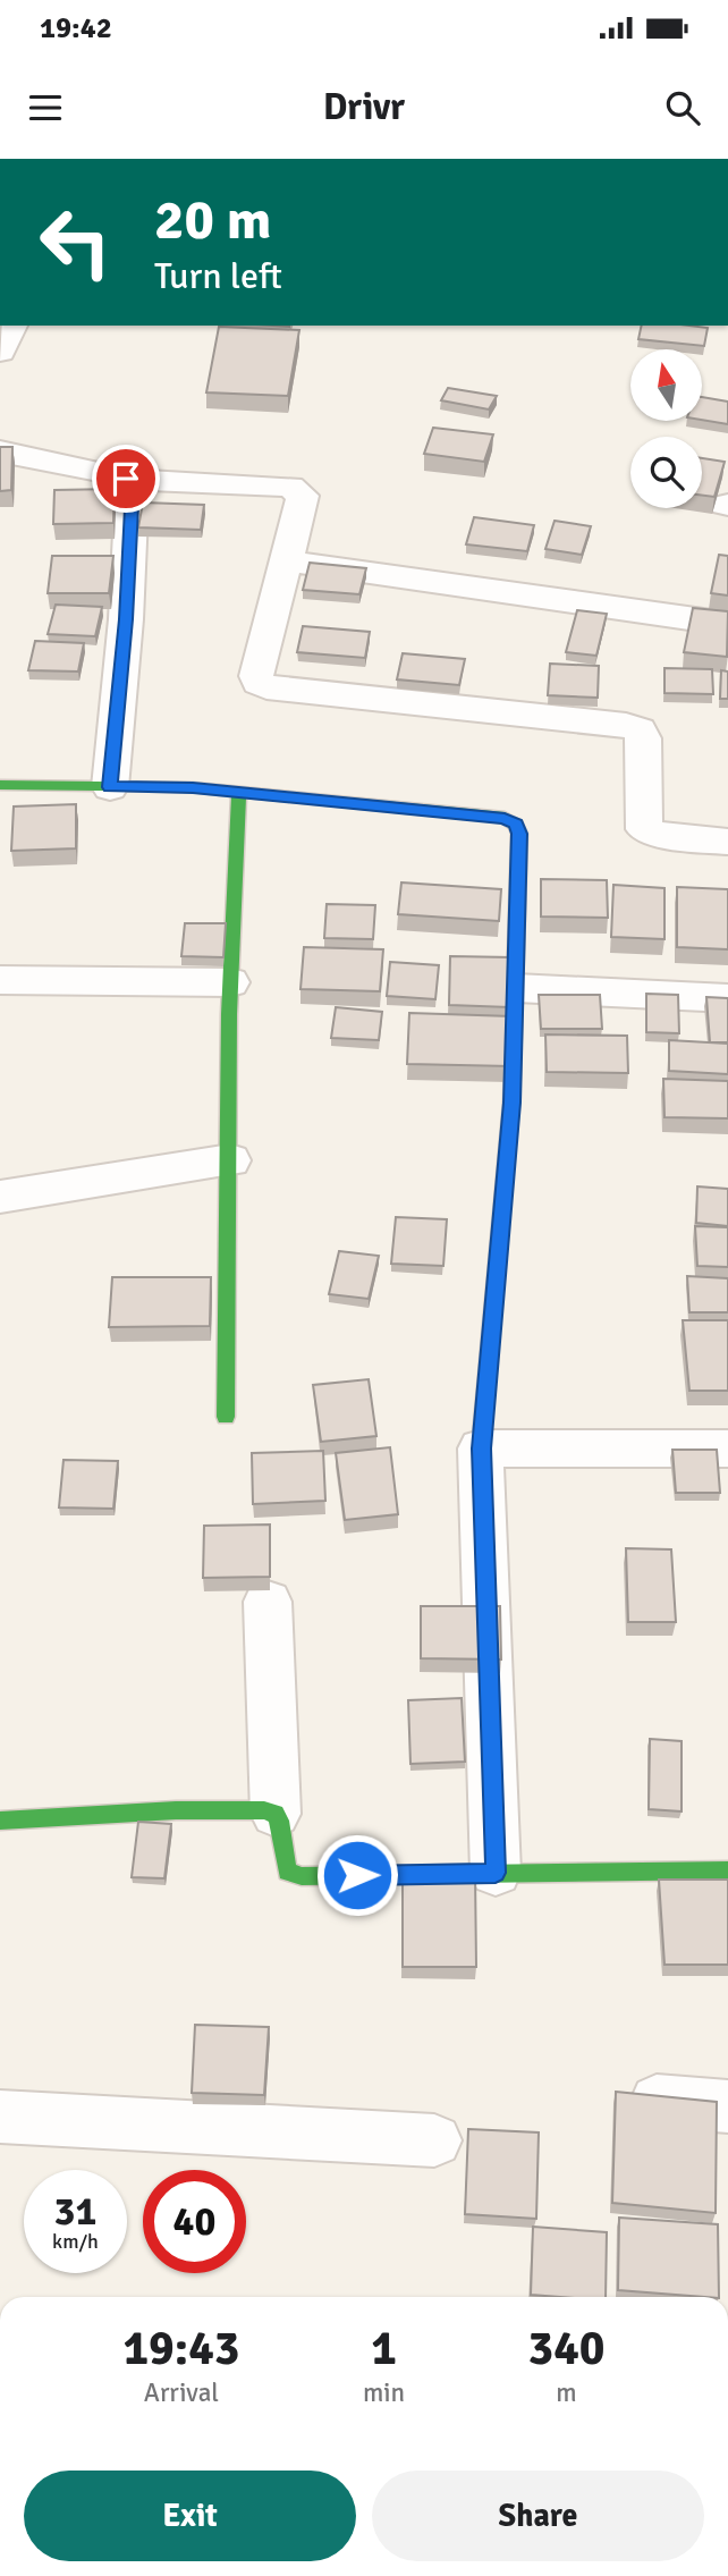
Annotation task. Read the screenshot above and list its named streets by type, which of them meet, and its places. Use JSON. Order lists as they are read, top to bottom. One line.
{"north":"top","page":{"status":"19:42","header":"Drivr","turn":["20 m","Turn left"],"speed":"31 km/h","limit":"40","eta":["19:43","Arrival","1","min","340","m"],"buttons":["Exit","Share"]}}
